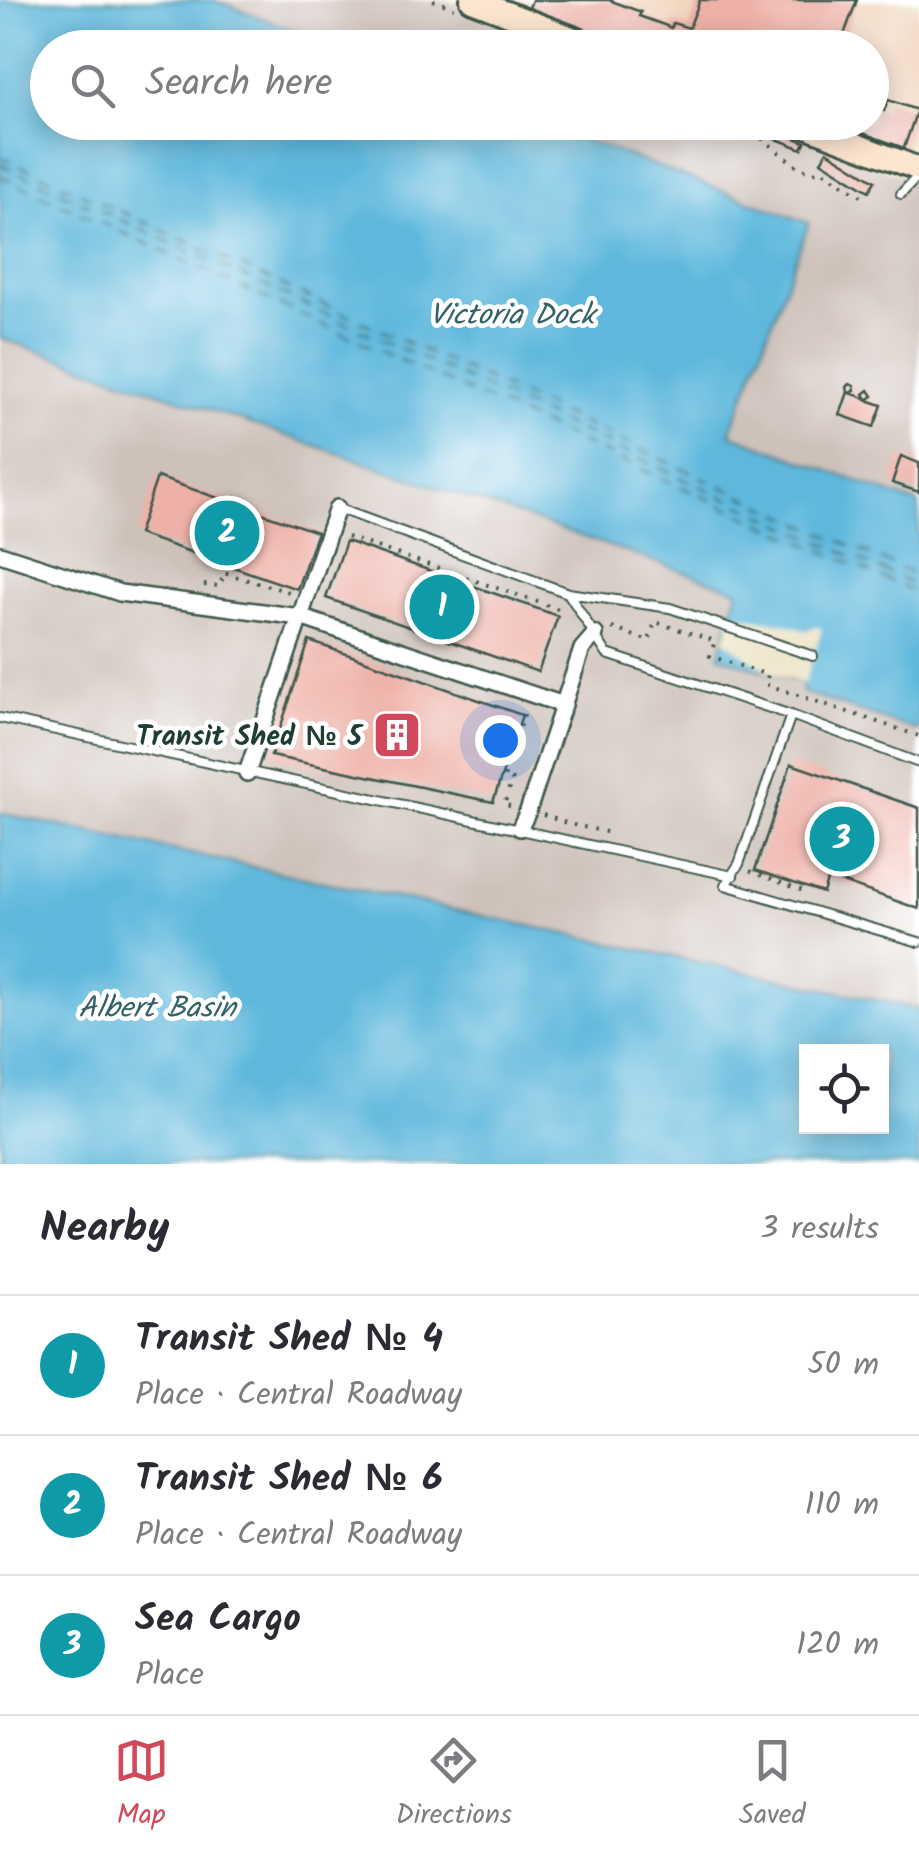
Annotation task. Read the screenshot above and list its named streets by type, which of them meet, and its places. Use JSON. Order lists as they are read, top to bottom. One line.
{"water":["Victoria Dock","Albert Basin"],"places":{"building":["Transit Shed № 5"]},"page":{"search":"Search here","pins":["2","1","3"],"heading":["Nearby","3 results"],"list":[{"mark":"1","name":"Transit Shed № 4","note":"Place · Central Roadway","value":"50 m"},{"mark":"2","name":"Transit Shed № 6","note":"Place · Central Roadway","value":"110 m"},{"mark":"3","name":"Sea Cargo","note":"Place","value":"120 m"}],"nav":["Map","Directions","Saved"]}}
